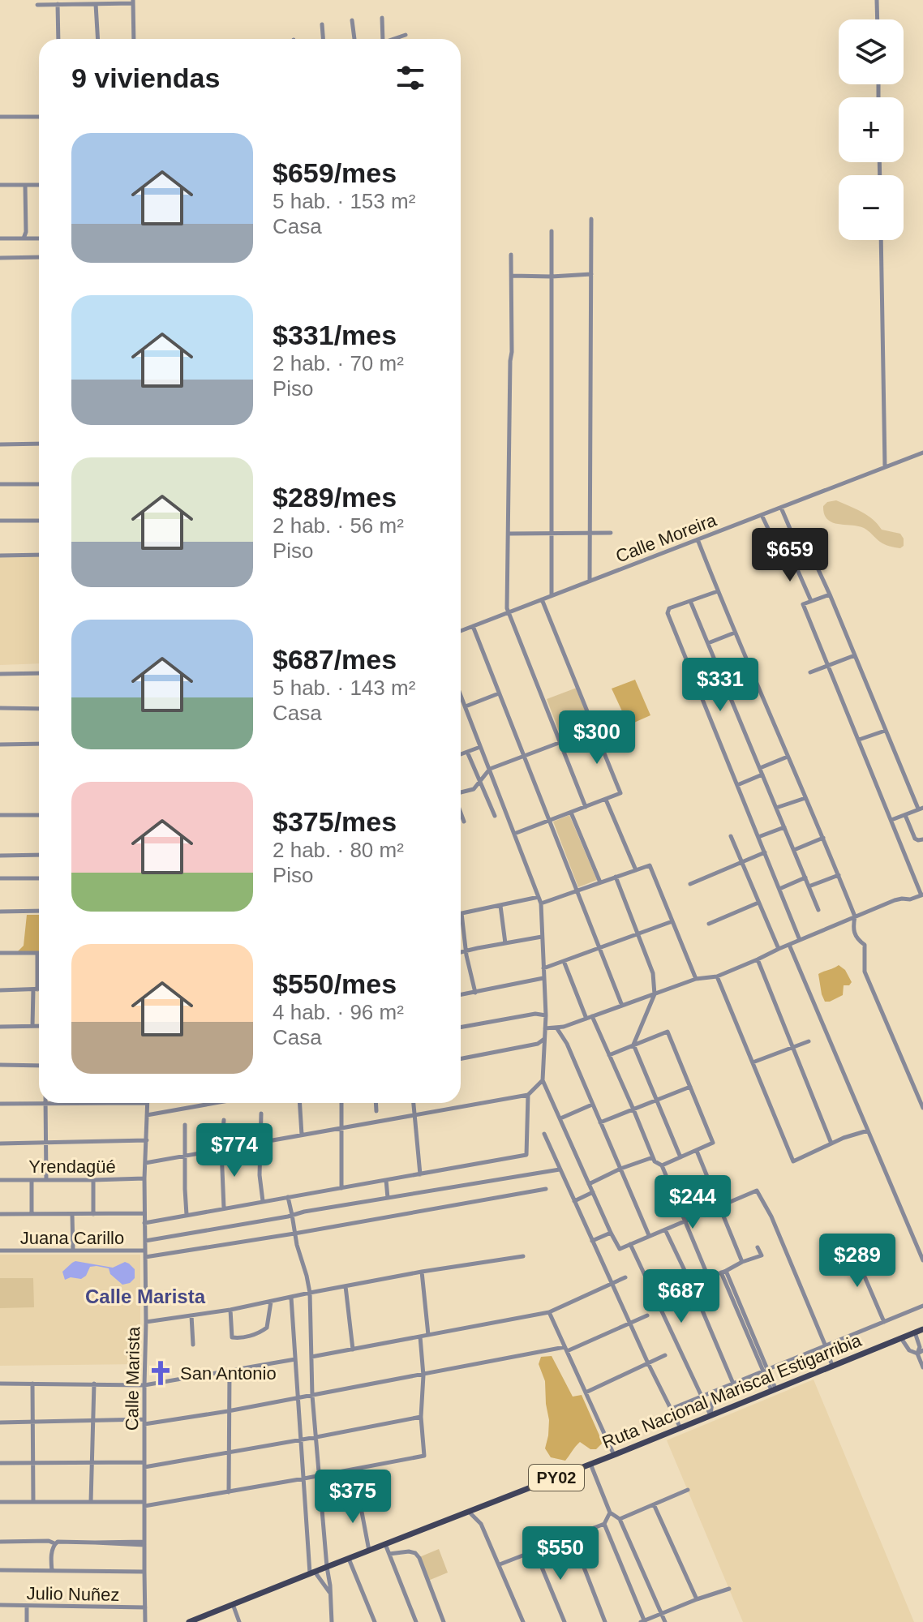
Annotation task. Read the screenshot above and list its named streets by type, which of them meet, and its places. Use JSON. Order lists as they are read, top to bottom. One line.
{"streets":{"main road":["Ruta Nacional Mariscal Estigarribia","PY02"],"street":["Calle Moreira","Yrendagüé","Juana Carillo","Calle Marista","Julio Nuñez"]},"crossings":[["Yrendagüé","Calle Marista"],["Juana Carillo","Calle Marista"],["Calle Marista","Julio Nuñez"]],"districts":["Calle Marista"],"places":{"church":["San Antonio"]},"page":{"map_buttons":["+","−"],"heading":"9 viviendas","list":[{"name":"$659/mes","note":"5 hab. · 153 m² · Casa"},{"name":"$331/mes","note":"2 hab. · 70 m² · Piso"},{"name":"$289/mes","note":"2 hab. · 56 m² · Piso"},{"name":"$687/mes","note":"5 hab. · 143 m² · Casa"},{"name":"$375/mes","note":"2 hab. · 80 m² · Piso"},{"name":"$550/mes","note":"4 hab. · 96 m² · Casa"}],"price":["$659","$331","$300","$774","$244","$289","$687","$375","$550"]}}
